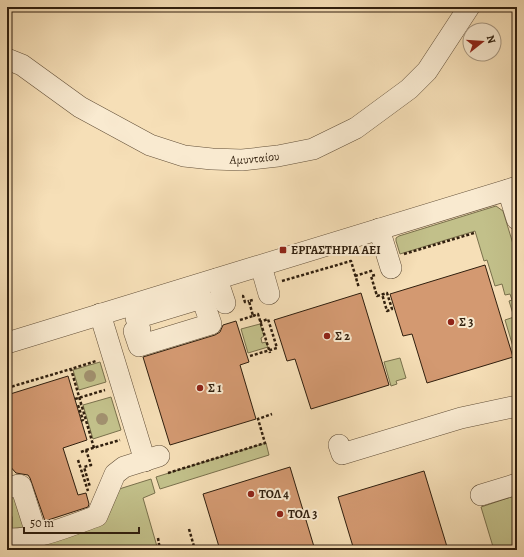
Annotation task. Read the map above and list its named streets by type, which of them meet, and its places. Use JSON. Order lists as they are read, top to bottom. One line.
{"streets":{"street":["Αμυνταίου"]},"places":{"transit":["ΕΡΓΑΣΤΗΡΙΑ ΑΕΙ"],"other":["Σ 3","Σ 2","Σ 1","ΤΟΛ 4","ΤΟΛ 3"]},"scale_bar":"50 m","north":"right"}
